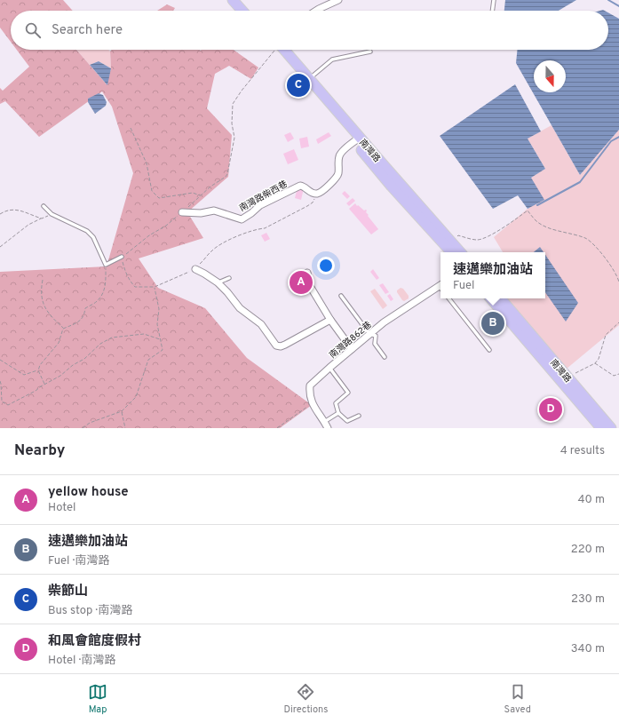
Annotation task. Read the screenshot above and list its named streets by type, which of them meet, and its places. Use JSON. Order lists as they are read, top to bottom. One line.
{"streets":{"main road":["南灣路"],"street":["南灣路柴西巷","南灣路862巷"]},"north":"bottom","page":{"search":"Search here","pins":["C","A","B","D"],"popup":["速邁樂加油站","Fuel"],"heading":["Nearby","4 results"],"list":[{"mark":"A","name":"yellow house","note":"Hotel","value":"40 m"},{"mark":"B","name":"速邁樂加油站","note":"Fuel · 南灣路","value":"220 m"},{"mark":"C","name":"柴節山","note":"Bus stop · 南灣路","value":"230 m"},{"mark":"D","name":"和風會館度假村","note":"Hotel · 南灣路","value":"340 m"}],"nav":["Map","Directions","Saved"]}}
